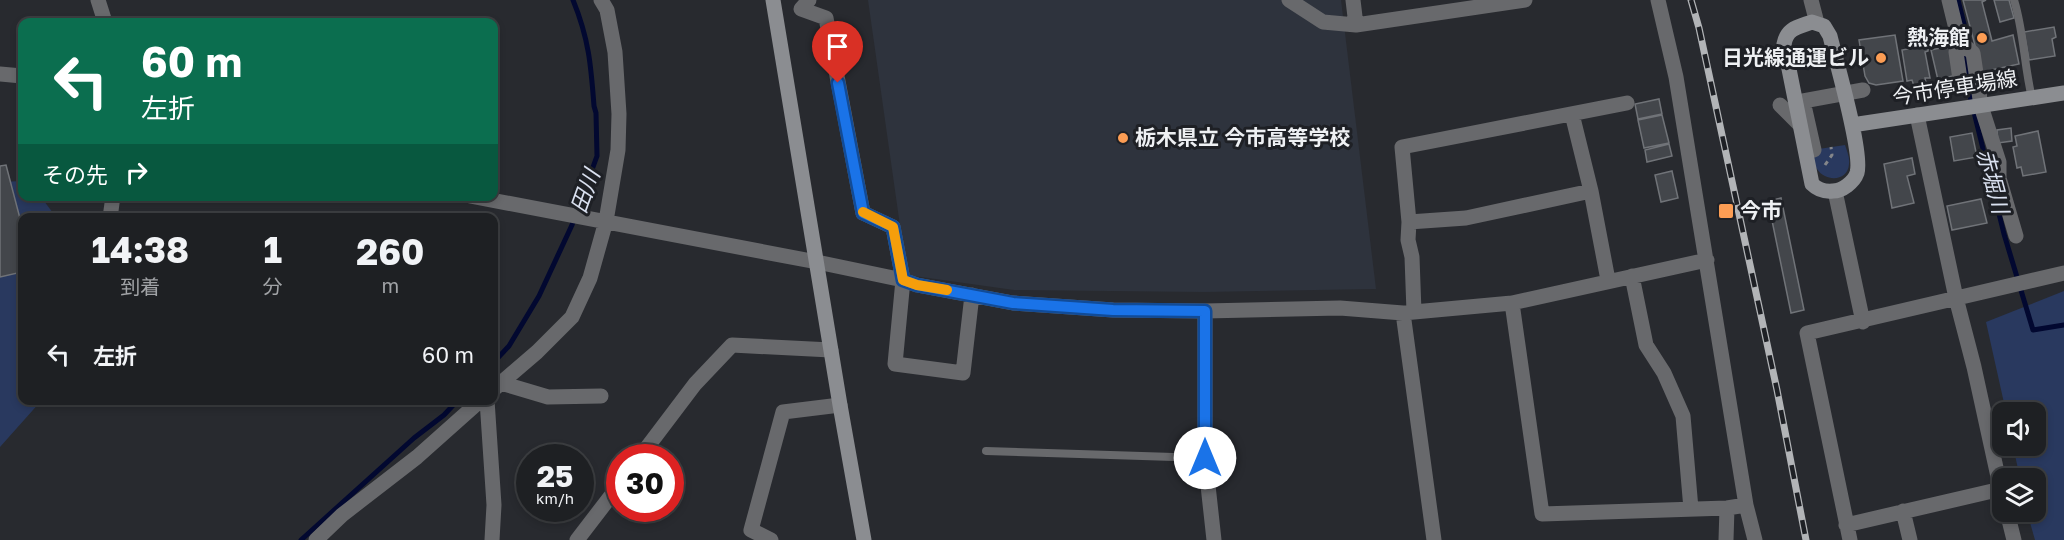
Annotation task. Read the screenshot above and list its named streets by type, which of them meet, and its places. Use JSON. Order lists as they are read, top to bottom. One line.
{"streets":{"street":["今市停車場線"]},"water":["赤堀川","田川"],"places":{"other":["熱海館","日光線通運ビル","栃木県立 今市高等学校"],"transit":["今市"]},"page":{"turn":["60 m","左折"],"then":"その先","eta":["14:38","到着","1","分","260","m"],"list":[{"name":"左折","value":"60 m"}],"speed":"25 km/h","limit":"30"}}
